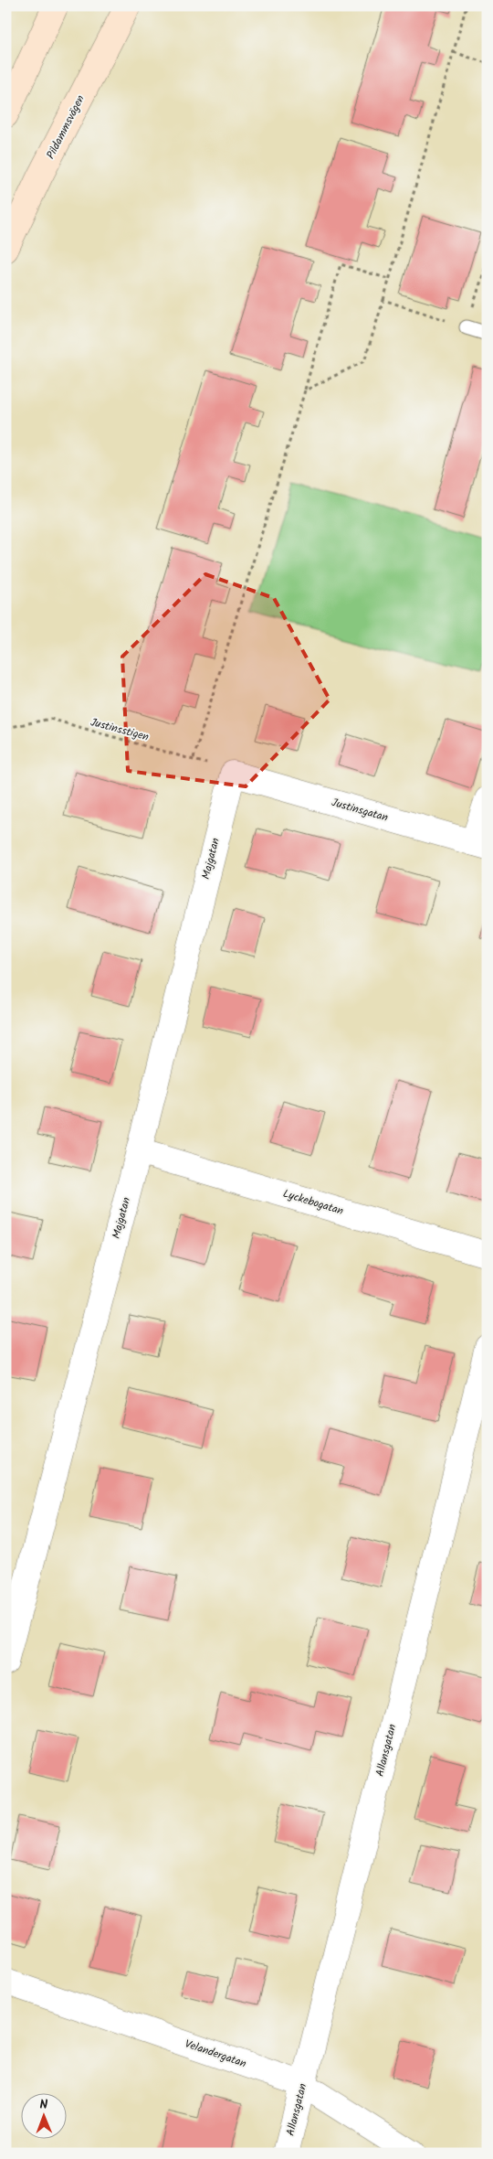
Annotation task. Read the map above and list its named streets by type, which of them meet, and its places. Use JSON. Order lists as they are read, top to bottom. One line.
{"streets":{"main road":["Pildammsvägen"],"street":["Justinsgatan","Majgatan","Lyckebogatan","Allansgatan","Velandergatan"],"path":["Justinsstigen"]},"crossings":[["Justinsstigen","Justinsgatan"],["Justinsstigen","Majgatan"],["Justinsgatan","Majgatan"],["Majgatan","Lyckebogatan"],["Allansgatan","Velandergatan"]],"north":"top"}
